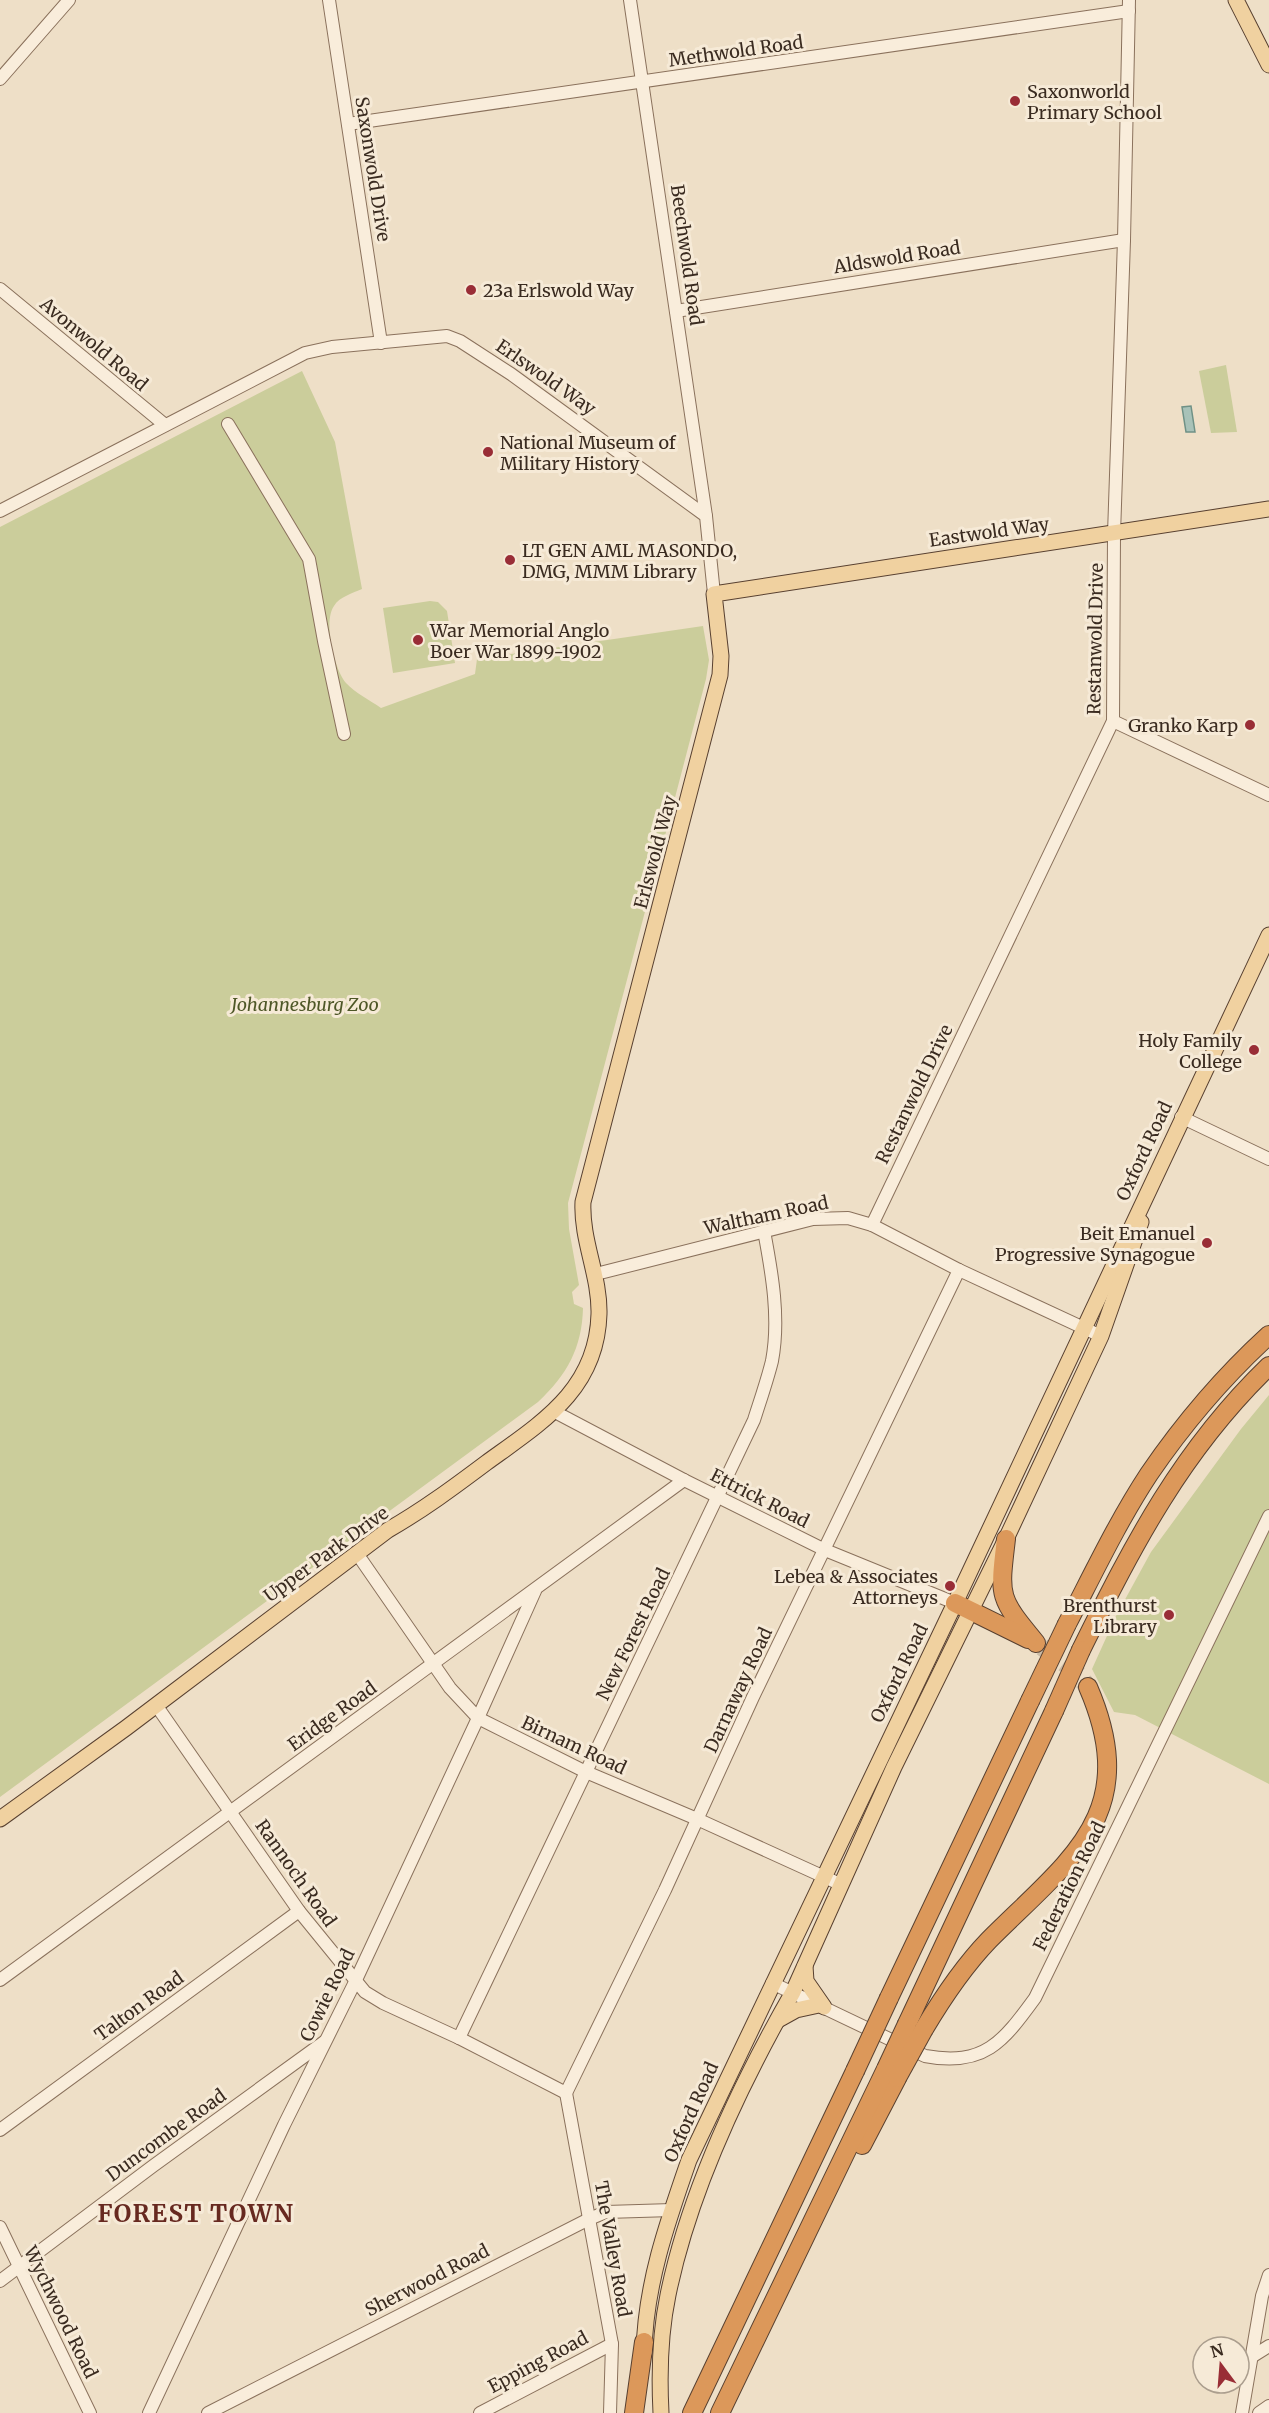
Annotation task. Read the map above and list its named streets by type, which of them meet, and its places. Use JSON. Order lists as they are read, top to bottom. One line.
{"streets":{"main road":["Erlswold Way","Eastwold Way","Oxford Road","Upper Park Drive"],"street":["Methwold Road","Saxonwold Drive","Beechwold Road","Aldswold Road","Avonwold Road","Restanwold Drive","Waltham Road","Ettrick Road","New Forest Road","Darnaway Road","Eridge Road","Birnam Road","Rannoch Road","Federation Road","Cowie Road","Talton Road","Duncombe Road","The Valley Road","Sherwood Road","Wychwood Road","Epping Road"]},"crossings":[["Methwold Road","Saxonwold Drive"],["Methwold Road","Beechwold Road"],["Methwold Road","Restanwold Drive"],["Saxonwold Drive","Erlswold Way"],["Beechwold Road","Aldswold Road"],["Beechwold Road","Erlswold Way"],["Aldswold Road","Restanwold Drive"],["Avonwold Road","Erlswold Way"],["Erlswold Way","Eastwold Way"],["Erlswold Way","Waltham Road"],["Erlswold Way","Upper Park Drive"],["Eastwold Way","Restanwold Drive"],["Restanwold Drive","Waltham Road"],["Oxford Road","Waltham Road"],["Oxford Road","Ettrick Road"],["Oxford Road","Birnam Road"],["Oxford Road","Federation Road"],["Oxford Road","Sherwood Road"],["Waltham Road","Upper Park Drive"],["Waltham Road","New Forest Road"],["Waltham Road","Darnaway Road"],["Ettrick Road","Upper Park Drive"],["Ettrick Road","New Forest Road"],["Ettrick Road","Darnaway Road"],["Ettrick Road","Eridge Road"],["Upper Park Drive","Birnam Road"],["Upper Park Drive","Rannoch Road"],["New Forest Road","Birnam Road"],["New Forest Road","Rannoch Road"],["Darnaway Road","Birnam Road"],["Darnaway Road","Rannoch Road"],["Darnaway Road","The Valley Road"],["Eridge Road","Birnam Road"],["Eridge Road","Rannoch Road"],["Eridge Road","Cowie Road"],["Birnam Road","Cowie Road"],["Rannoch Road","Cowie Road"],["Rannoch Road","Talton Road"],["Rannoch Road","The Valley Road"],["Cowie Road","Duncombe Road"],["Duncombe Road","Wychwood Road"],["The Valley Road","Sherwood Road"],["The Valley Road","Epping Road"]],"districts":["FOREST TOWN"],"parks":["Johannesburg Zoo"],"places":["Saxonworld Primary School","23a Erlswold Way","National Museum of Military History","LT GEN AML MASONDO, DMG, MMM Library","War Memorial Anglo Boer War 1899-1902","Granko Karp","Holy Family College","Beit Emanuel Progressive Synagogue","Lebea & Associates Attorneys","Brenthurst Library"],"north":"top"}
